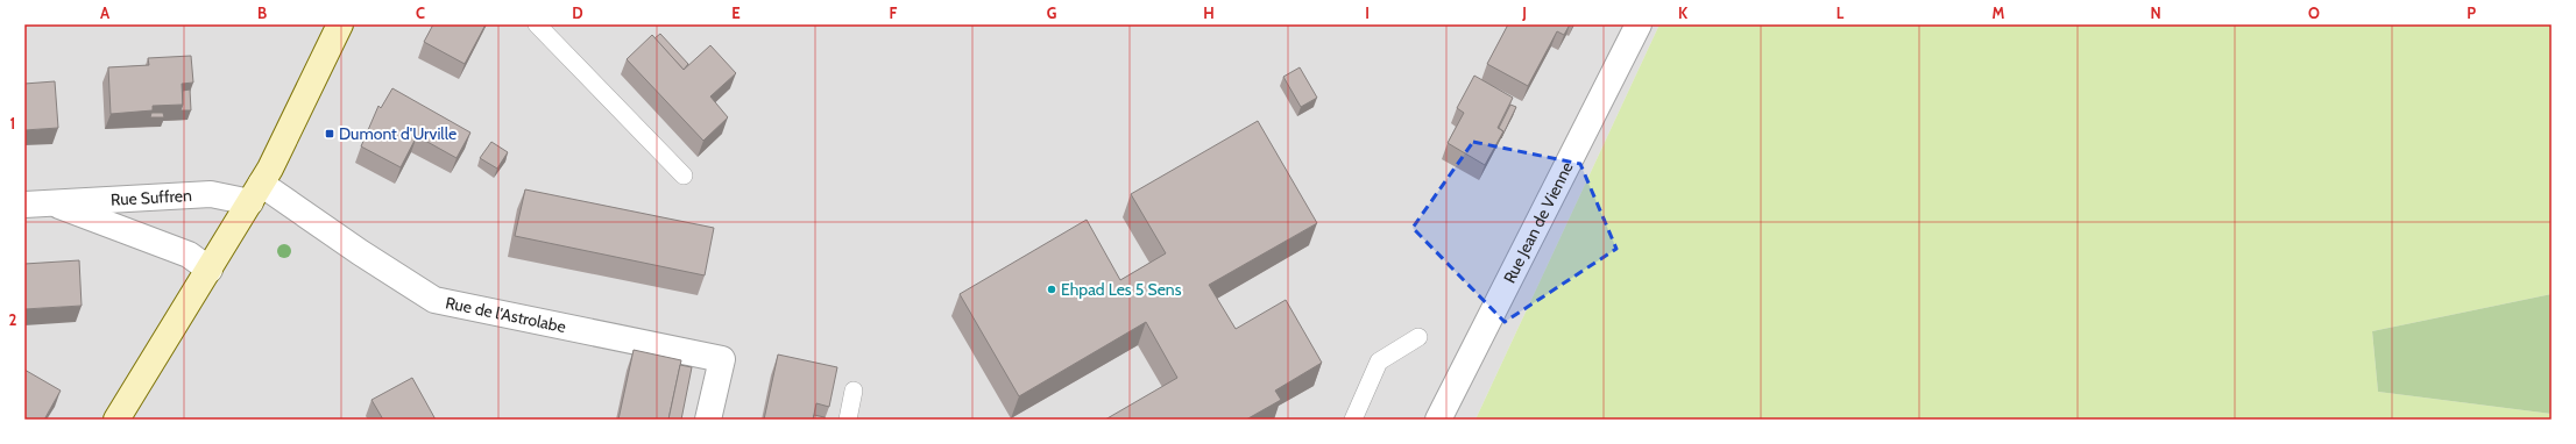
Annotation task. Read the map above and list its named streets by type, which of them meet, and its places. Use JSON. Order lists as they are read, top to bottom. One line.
{"streets":{"street":["Rue Suffren","Rue Jean de Vienne","Rue de l'Astrolabe"]},"crossings":[["Rue Suffren","Rue de l'Astrolabe"]],"places":{"transit":["Dumont d'Urville"],"other":["Ehpad Les 5 Sens"]},"grid":{"columns":["A","B","C","D","E","F","G","H","I","J","K","L","M","N","O","P"],"rows":["1","2"]}}
